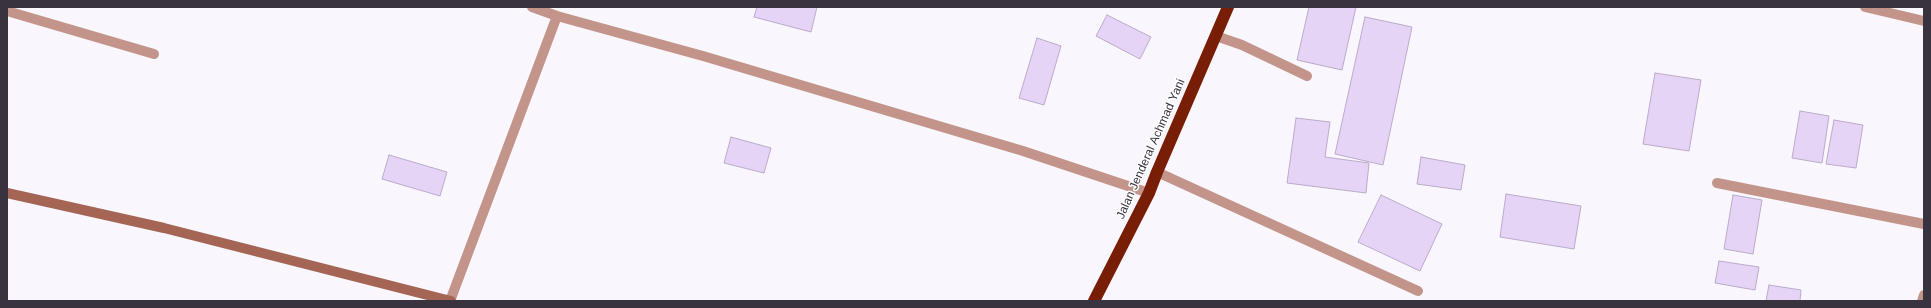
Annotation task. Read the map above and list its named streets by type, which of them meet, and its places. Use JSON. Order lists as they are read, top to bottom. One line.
{"streets":{"highway":["Jalan Jenderal Achmad Yani"]}}
